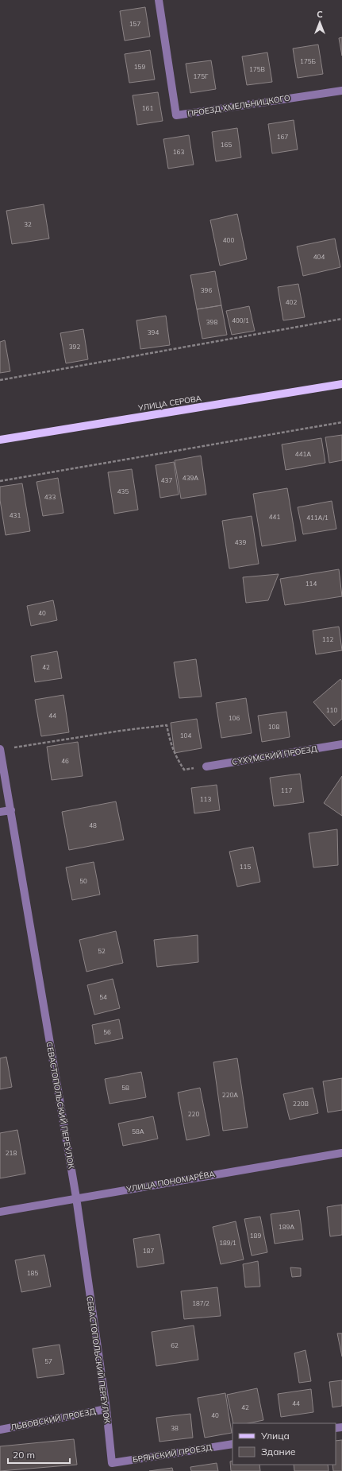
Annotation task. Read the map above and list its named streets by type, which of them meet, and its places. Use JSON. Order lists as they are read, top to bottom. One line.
{"streets":{"main road":["УЛИЦА СЕРОВА"],"street":["ПРОЕЗД ХМЕЛЬНИЦКОГО","СУХУМСКИЙ ПРОЕЗД","СЕВАСТОПОЛЬСКИЙ ПЕРЕУЛОК","УЛИЦА ПОНОМАРЁВА","ЛЬВОВСКИЙ ПРОЕЗД","БРЯНСКИЙ ПРОЕЗД"]},"crossings":[["СЕВАСТОПОЛЬСКИЙ ПЕРЕУЛОК","УЛИЦА ПОНОМАРЁВА"],["СЕВАСТОПОЛЬСКИЙ ПЕРЕУЛОК","ЛЬВОВСКИЙ ПРОЕЗД"],["СЕВАСТОПОЛЬСКИЙ ПЕРЕУЛОК","БРЯНСКИЙ ПРОЕЗД"]],"house_numbers":["157","175Б","159","175В","175Г","161","167","165","163","32","400","404","396","402","400/1","398","394","392","441А","439А","437","435","433","431","441","411А/1","439","114","40","112","42","110","44","106","108","104","46","117","113","48","115","50","52","54","56","58","220А","220В","220","58А","218","189А","189","189/1","187","185","187/2","62","57","44","42","40","38"],"legend":["Улица","Здание"],"scale_bar":"20 m","north":"top"}
